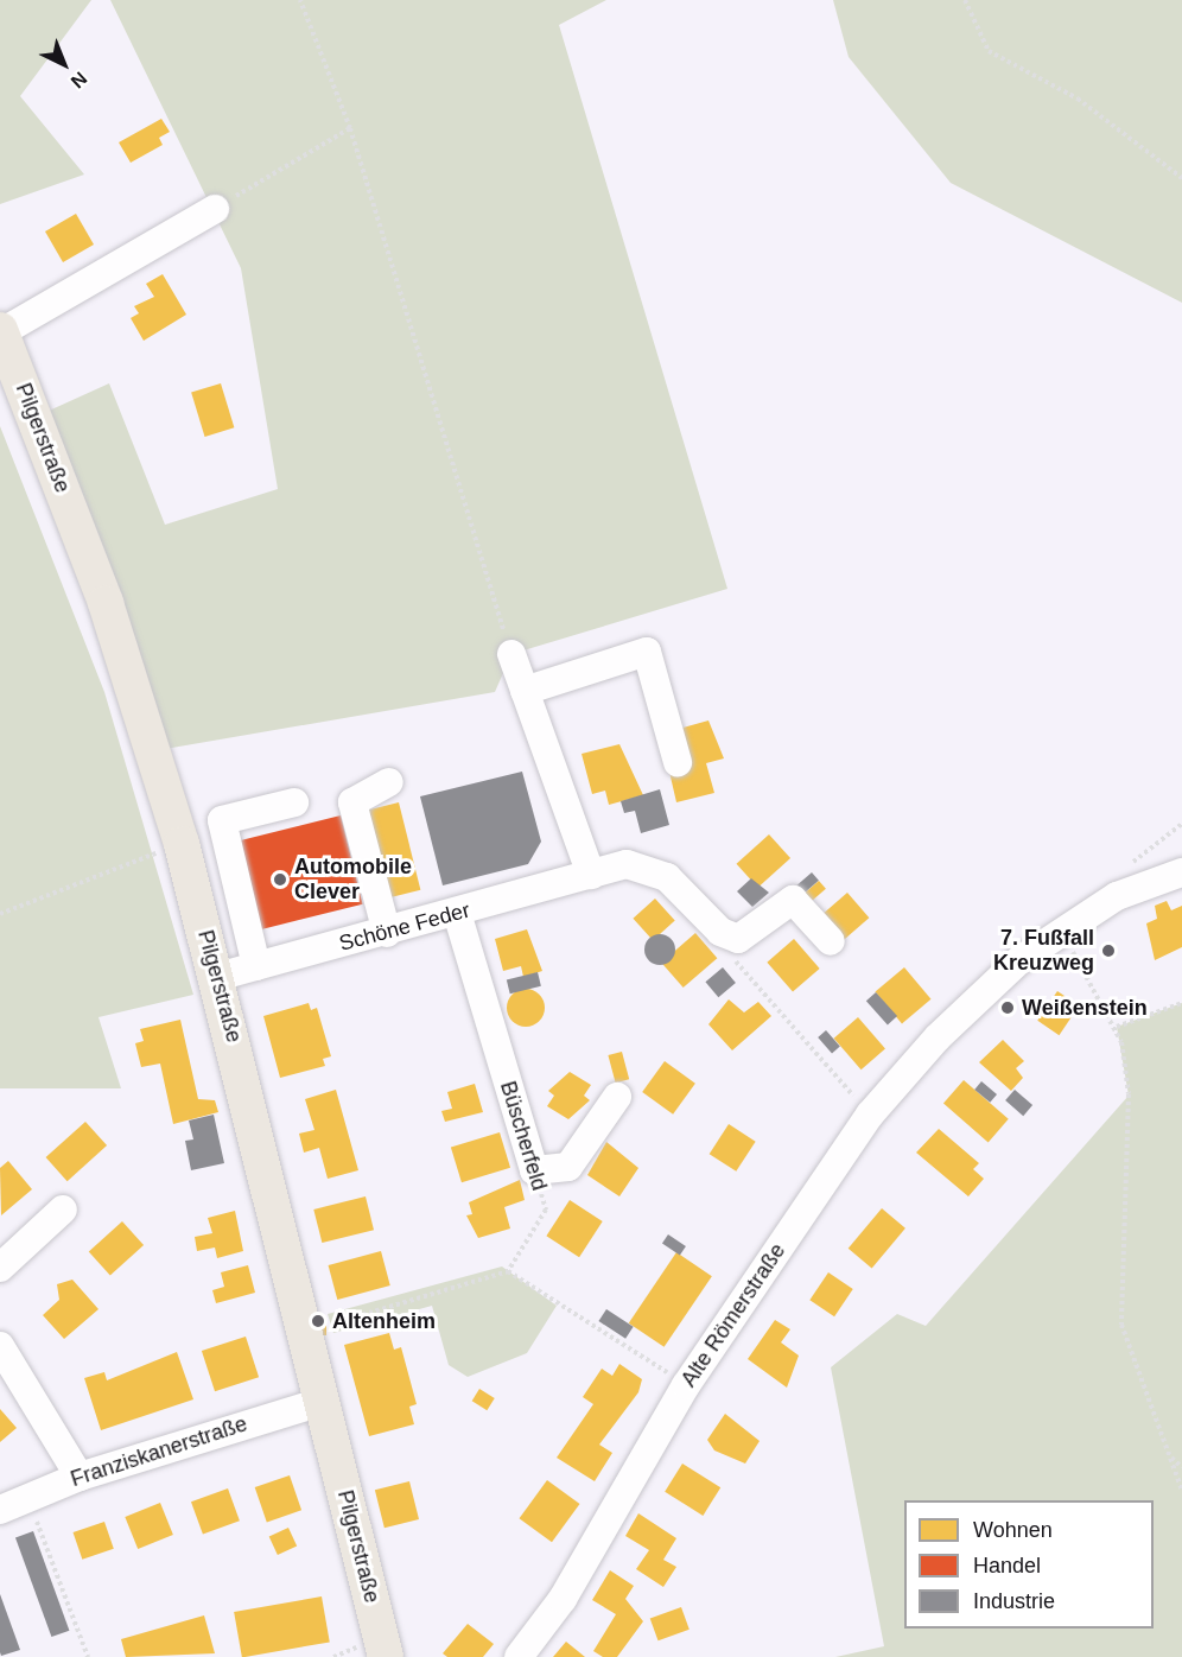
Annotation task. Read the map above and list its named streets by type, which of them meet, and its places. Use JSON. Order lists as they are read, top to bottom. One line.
{"streets":{"main road":["Pilgerstraße"],"street":["Schöne Feder","Büscherfeld","Alte Römerstraße","Franziskanerstraße"]},"crossings":[["Pilgerstraße","Schöne Feder"],["Pilgerstraße","Franziskanerstraße"],["Schöne Feder","Büscherfeld"]],"places":["Automobile Clever","7. Fußfall Kreuzweg","Weißenstein","Altenheim"],"legend":["Wohnen","Handel","Industrie"],"north":"bottom right"}
